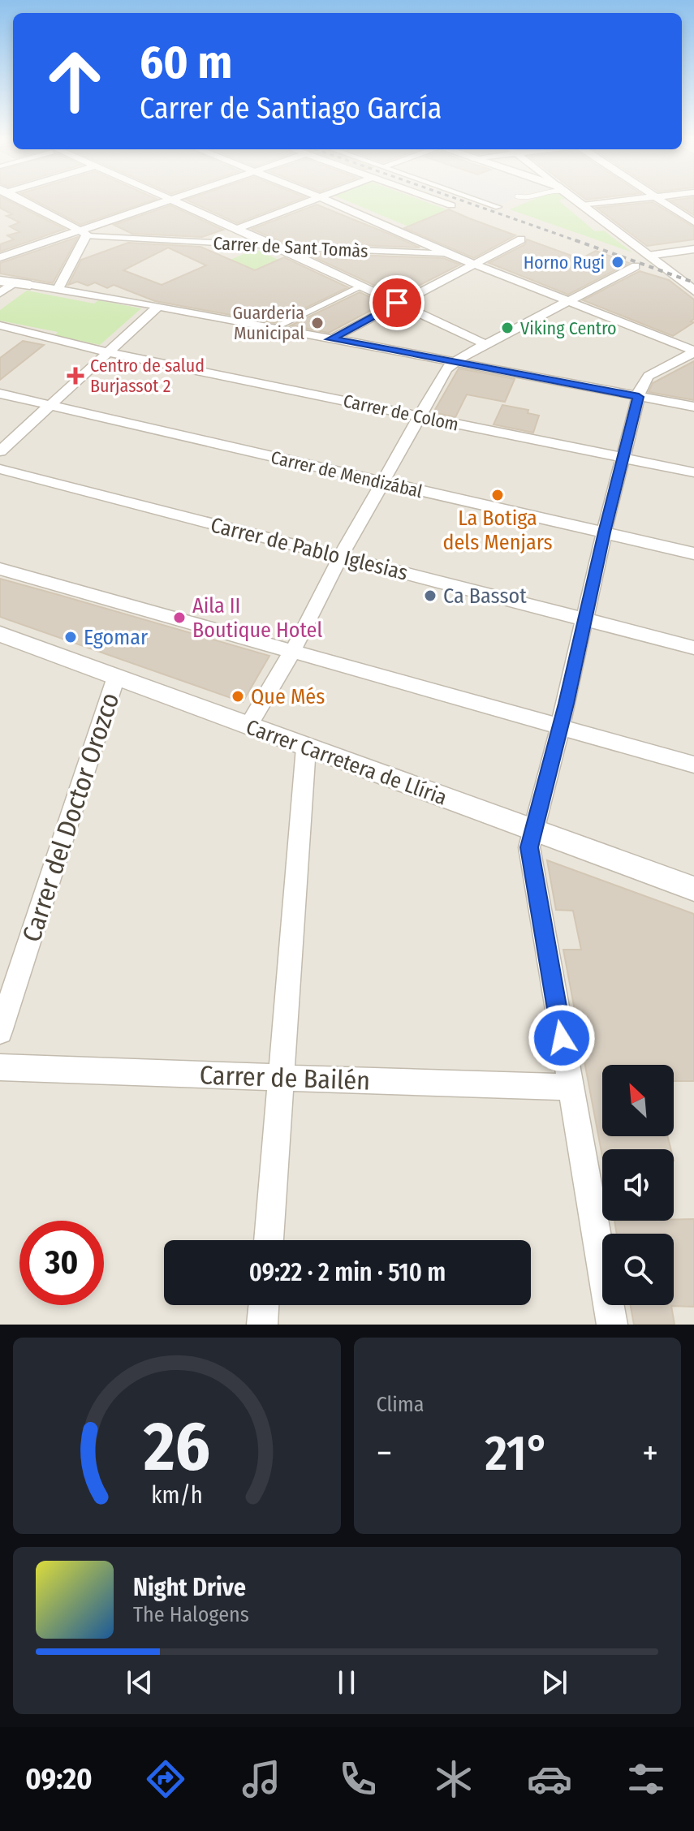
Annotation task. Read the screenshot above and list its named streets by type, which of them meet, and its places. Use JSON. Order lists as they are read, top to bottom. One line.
{"streets":{"street":["Carrer de Sant Tomàs","Carrer de Colom","Carrer de Mendizábal","Carrer de Pablo Iglesias","Carrer Carretera de Llíria","Carrer del Doctor Orozco","Carrer de Bailén"]},"crossings":[["Carrer Carretera de Llíria","Carrer del Doctor Orozco"]],"places":{"other":["Horno Rugi","Guarderia Municipal","Viking Centro","La Botiga dels Menjars","Ca Bassot","Aila II Boutique Hotel","Egomar","Que Més"],"health":["Centro de salud Burjassot 2"]},"north":"top left","page":{"turn":["60 m","Carrer de Santiago García"],"limit":"30","trip":"09:22 · 2 min · 510 m","tile":"Clima","heat":["−","21°","+"],"song":["Night Drive","The Halogens"],"tabs":"09:20","gauge":["26","km/h"]}}
